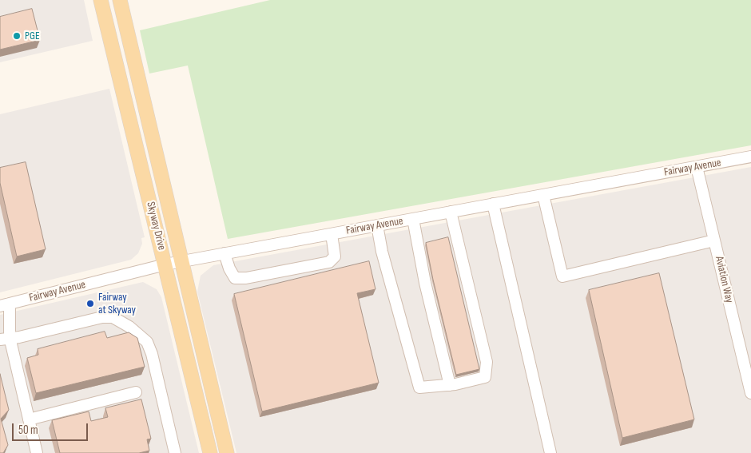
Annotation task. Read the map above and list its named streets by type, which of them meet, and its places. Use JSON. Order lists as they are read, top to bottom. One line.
{"streets":{"main road":["Skyway Drive"],"street":["Fairway Avenue","Aviation Way"]},"crossings":[["Fairway Avenue","Skyway Drive"],["Fairway Avenue","Aviation Way"]],"places":["PGE","Fairway at Skyway"],"scale_bar":"50 m"}
